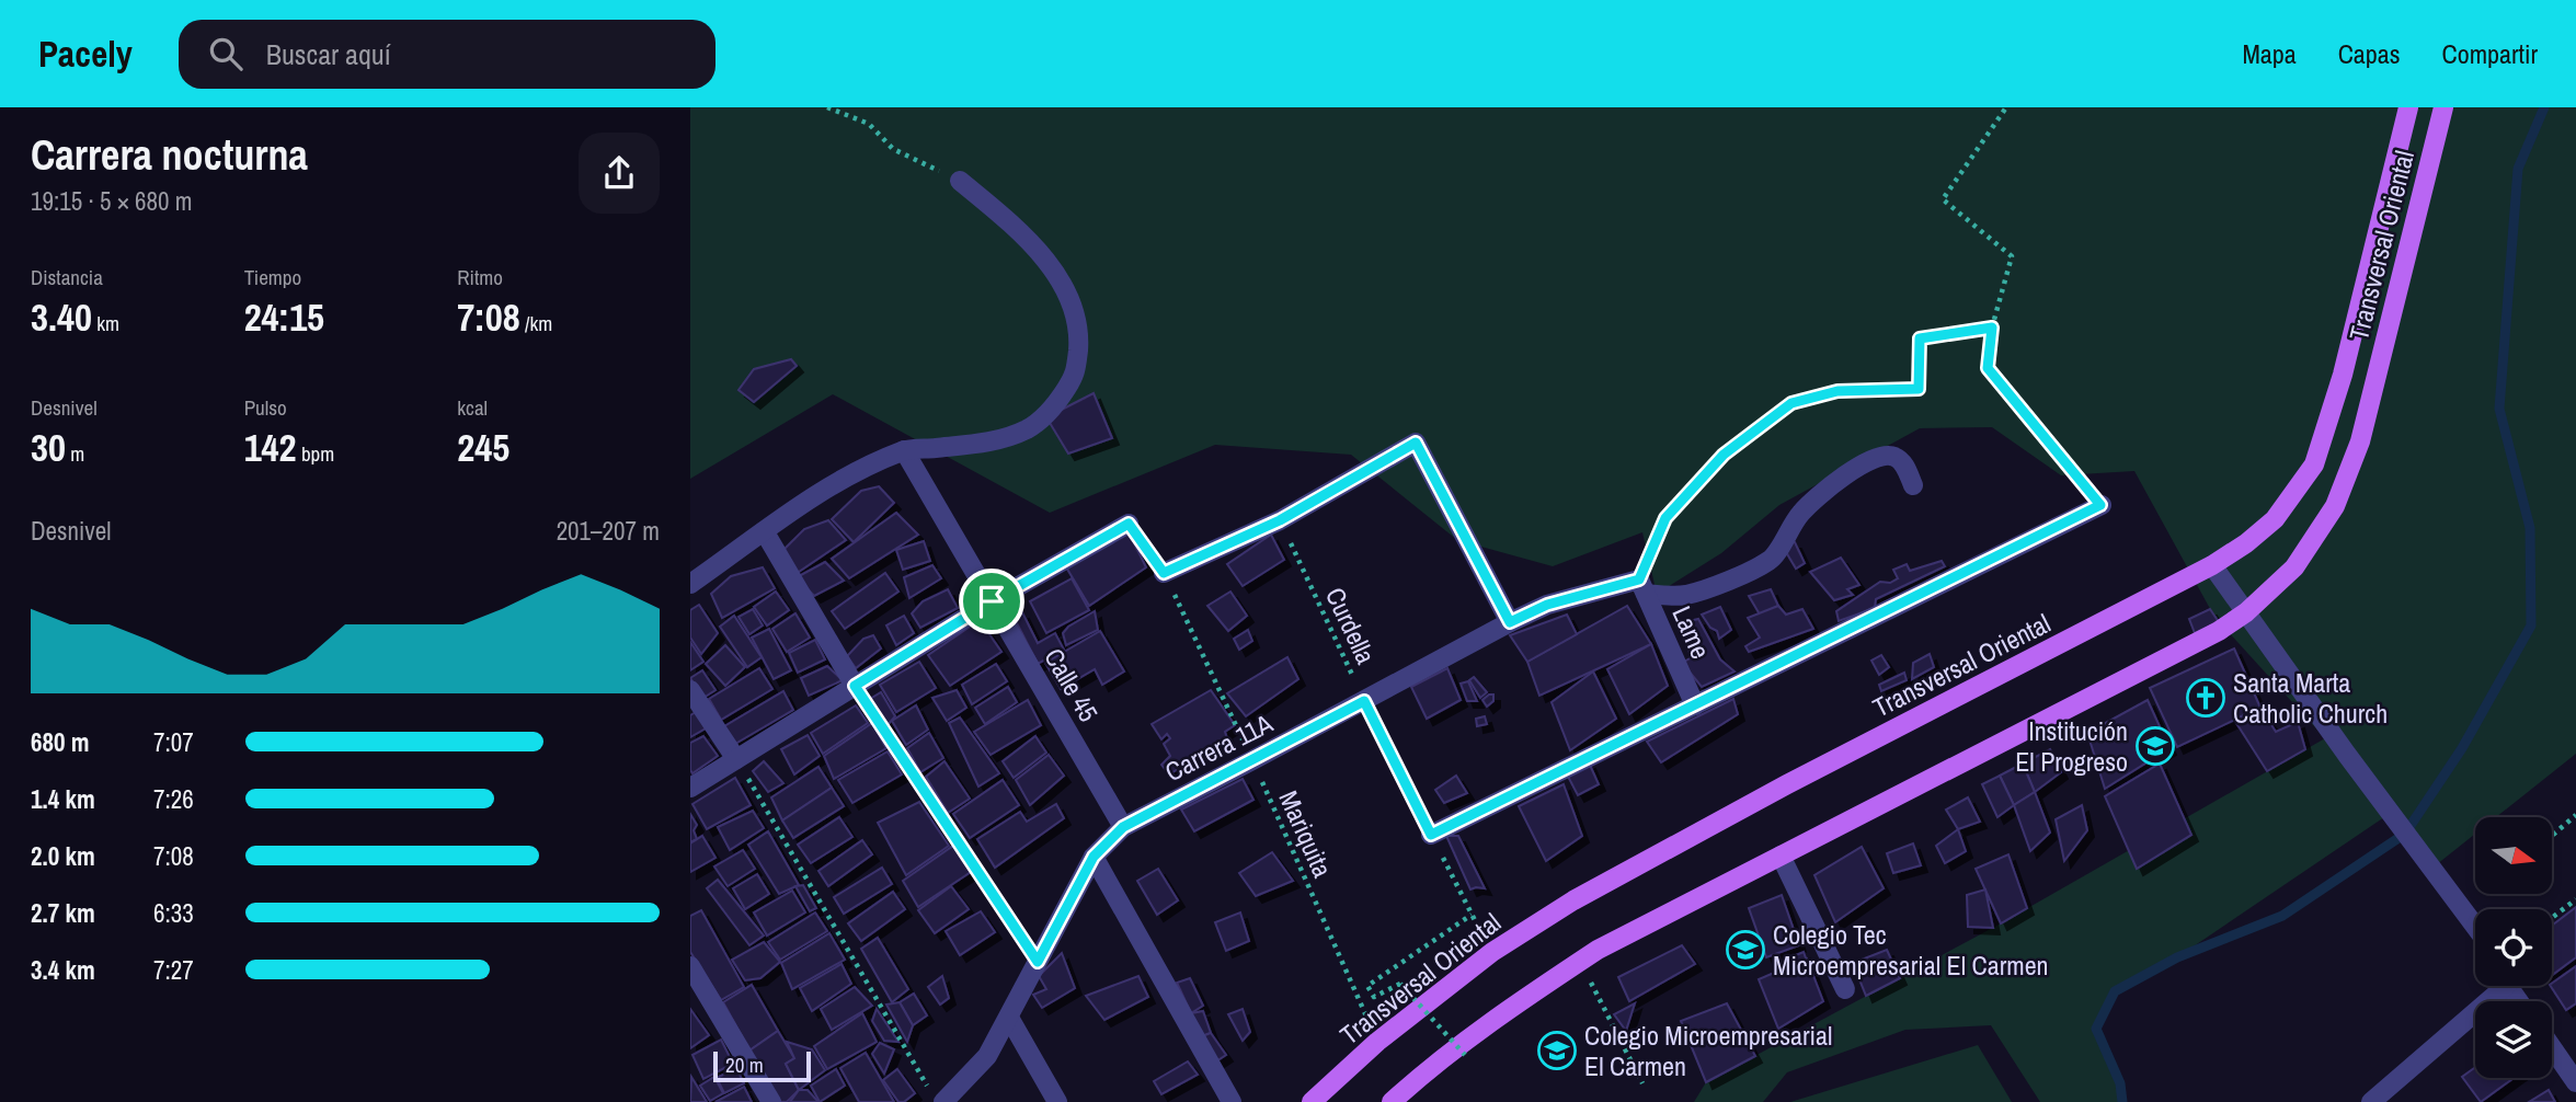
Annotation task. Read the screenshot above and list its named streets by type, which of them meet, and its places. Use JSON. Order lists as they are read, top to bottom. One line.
{"streets":{"main road":["Transversal Oriental"],"street":["Lame","Calle 45","Carrera 11A"],"path":["Curdella","Mariquita"]},"crossings":[["Transversal Oriental","Curdella"],["Transversal Oriental","Mariquita"],["Curdella","Carrera 11A"],["Lame","Carrera 11A"],["Calle 45","Carrera 11A"],["Carrera 11A","Mariquita"]],"places":{"church":["Santa Marta Catholic Church"],"school or university":["Institución El Progreso","Colegio Tec Microempresarial El Carmen","Colegio Microempresarial El Carmen"]},"scale_bar":"20 m","north":"right","page":{"header":"Pacely","search":"Buscar aquí","nav":["Mapa","Capas","Compartir"],"heading":["Carrera nocturna","19:15 · 5 × 680 m"],"stats":[["Distancia","3.40 km"],["Tiempo","24:15"],["Ritmo","7:08 /km"],["Desnivel","30 m"],["Pulso","142 bpm"],["kcal","245"]],"chart":["Desnivel","201–207 m"],"list":[{"name":"680 m","note":"7:07"},{"name":"1.4 km","note":"7:26"},{"name":"2.0 km","note":"7:08"},{"name":"2.7 km","note":"6:33"},{"name":"3.4 km","note":"7:27"}],"scale":"20 m"}}
